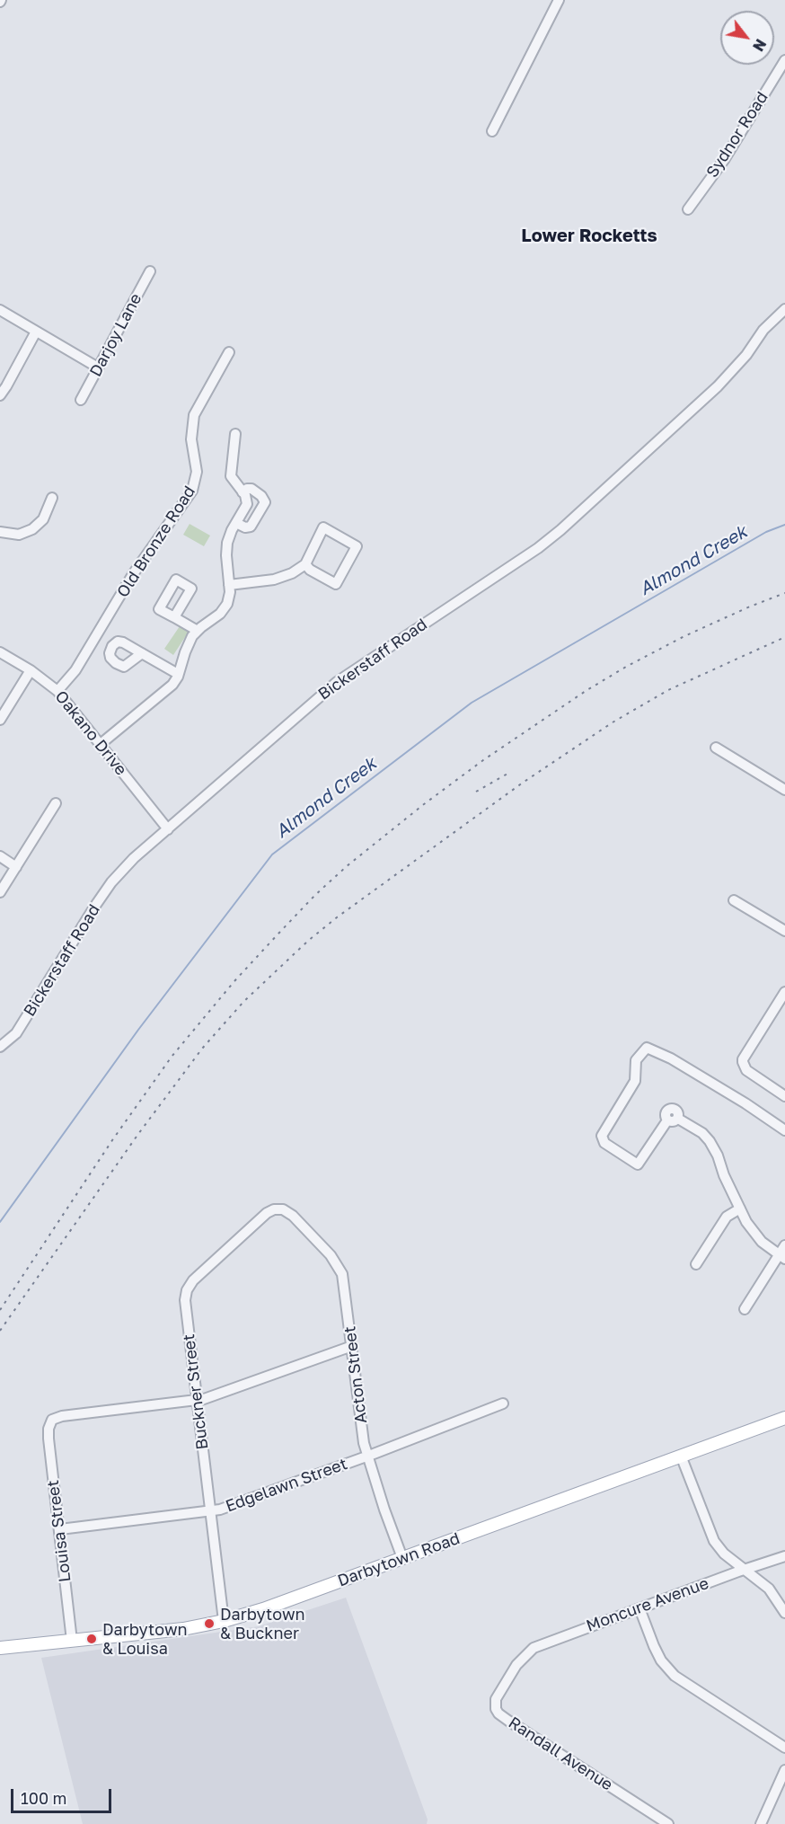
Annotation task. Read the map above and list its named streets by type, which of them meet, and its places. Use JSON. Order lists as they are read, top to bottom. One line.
{"streets":{"main road":["Darbytown Road"],"street":["Sydnor Road","Darjoy Lane","Old Bronze Road","Bickerstaff Road","Oakano Drive","Acton Street","Buckner Street","Edgelawn Street","Louisa Street","Moncure Avenue","Randall Avenue"]},"crossings":[["Old Bronze Road","Oakano Drive"],["Bickerstaff Road","Oakano Drive"],["Acton Street","Buckner Street"],["Acton Street","Edgelawn Street"],["Acton Street","Darbytown Road"],["Buckner Street","Edgelawn Street"],["Buckner Street","Louisa Street"],["Buckner Street","Darbytown Road"],["Edgelawn Street","Louisa Street"],["Louisa Street","Darbytown Road"],["Moncure Avenue","Randall Avenue"]],"districts":["Lower Rocketts"],"water":["Almond Creek"],"places":["Darbytown & Buckner","Darbytown & Louisa"],"scale_bar":"100 m","north":"bottom right"}
